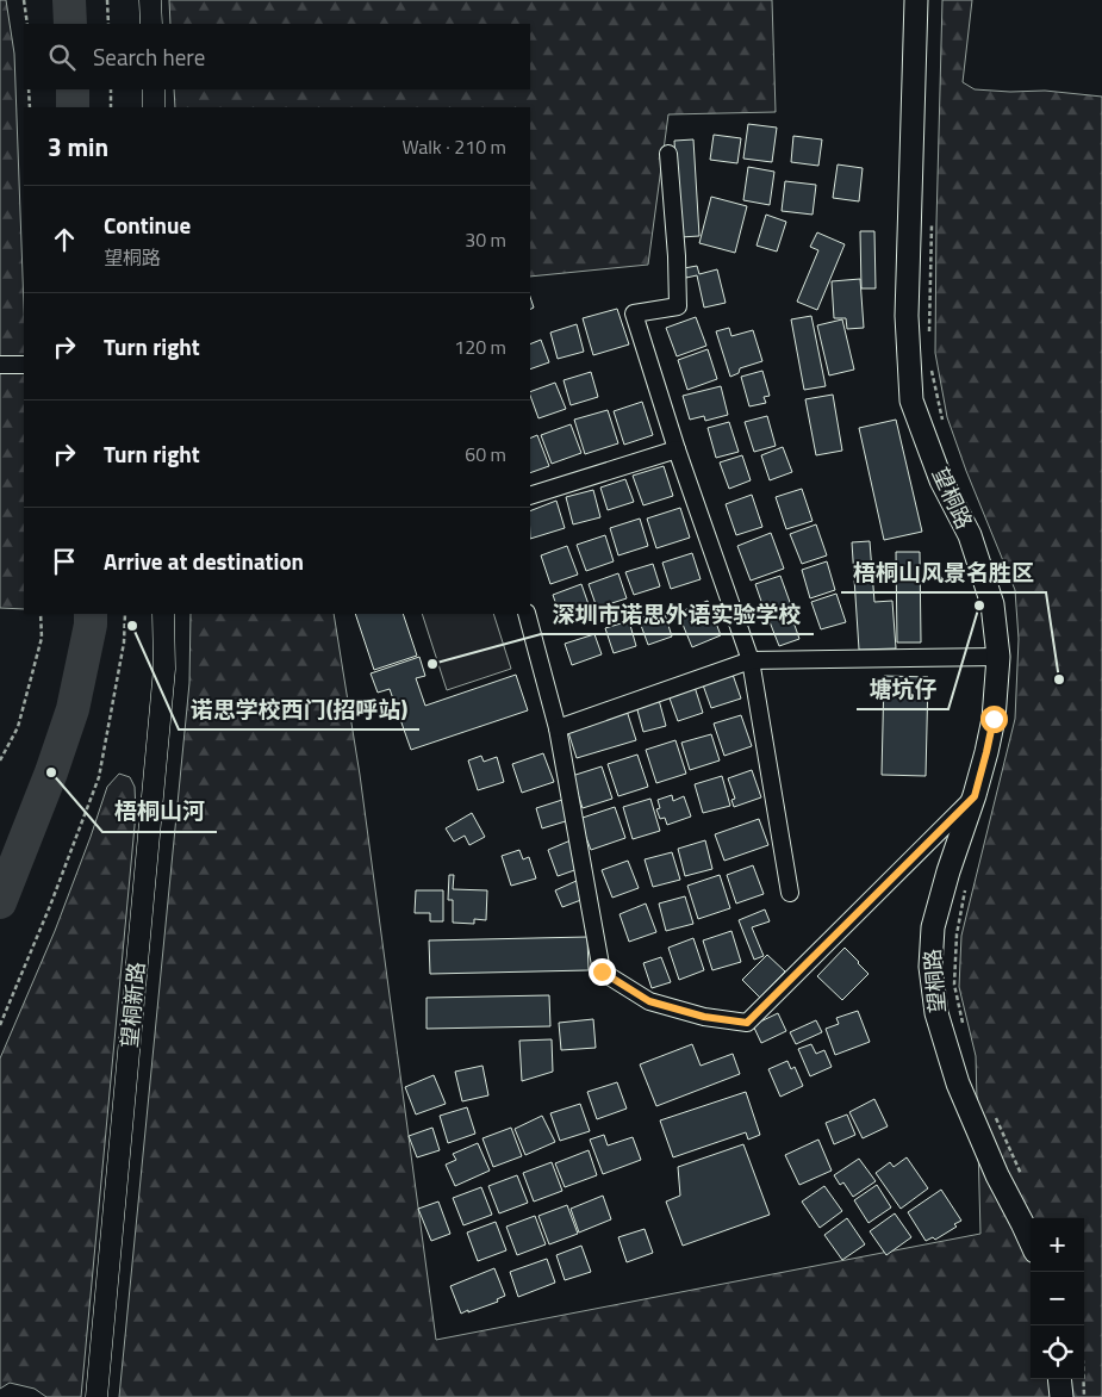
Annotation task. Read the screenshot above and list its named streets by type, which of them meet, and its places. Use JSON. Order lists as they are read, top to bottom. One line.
{"streets":{"main road":["望桐路"],"street":["望桐新路"]},"places":["塘坑仔","诺思学校西门(招呼站)","深圳市诺思外语实验学校","梧桐山风景名胜区","梧桐山河"],"page":{"search":"Search here","heading":["3 min","Walk · 210 m"],"list":[["Continue","望桐路","30 m"],["Turn right","120 m"],["Turn right","60 m"],"Arrive at destination"],"map_buttons":["+","−"]}}
